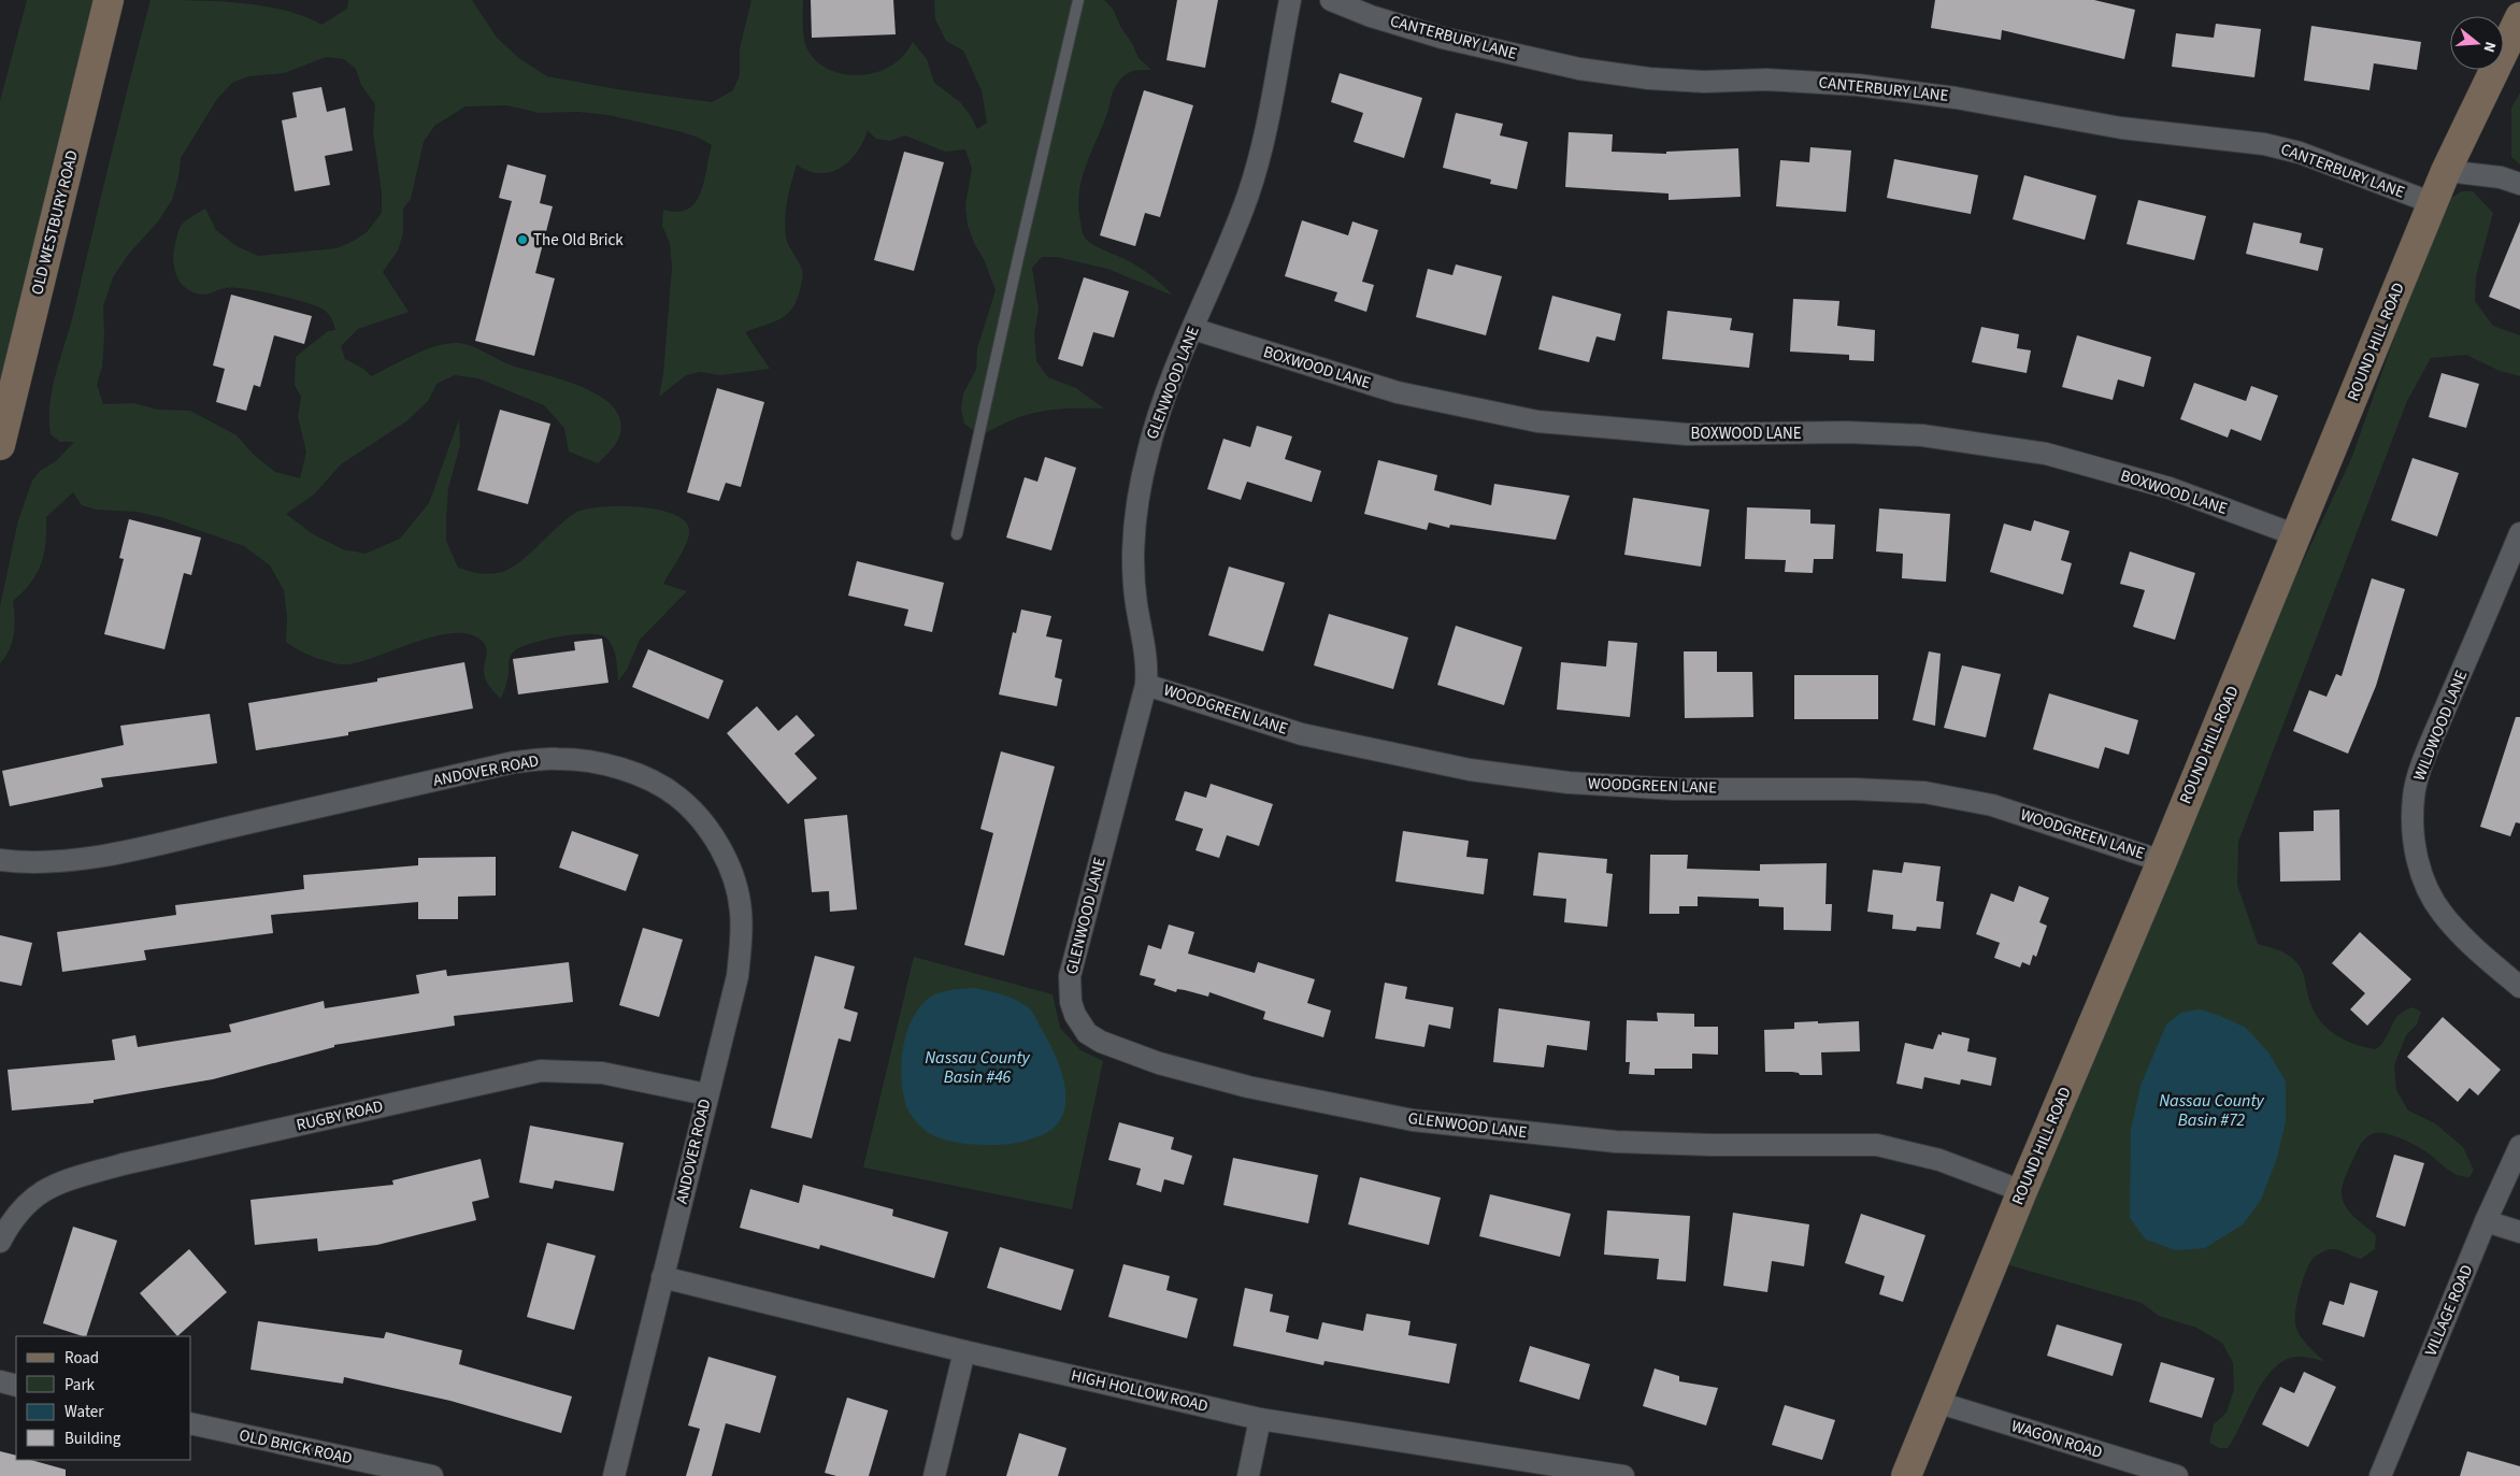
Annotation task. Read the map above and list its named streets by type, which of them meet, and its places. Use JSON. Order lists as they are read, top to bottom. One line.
{"streets":{"street":["CANTERBURY LANE","OLD WESTBURY ROAD","ROUND HILL ROAD","BOXWOOD LANE","GLENWOOD LANE","WOODGREEN LANE","WILDWOOD LANE","ANDOVER ROAD","RUGBY ROAD","VILLAGE ROAD","HIGH HOLLOW ROAD","WAGON ROAD","OLD BRICK ROAD"]},"crossings":[["CANTERBURY LANE","ROUND HILL ROAD"],["ROUND HILL ROAD","BOXWOOD LANE"],["ROUND HILL ROAD","GLENWOOD LANE"],["ROUND HILL ROAD","WOODGREEN LANE"],["ROUND HILL ROAD","WAGON ROAD"],["BOXWOOD LANE","GLENWOOD LANE"],["GLENWOOD LANE","WOODGREEN LANE"],["ANDOVER ROAD","RUGBY ROAD"],["ANDOVER ROAD","HIGH HOLLOW ROAD"]],"water":["Nassau County Basin #46","Nassau County Basin #72"],"places":["The Old Brick"],"legend":["Road","Park","Water","Building"],"north":"right"}
